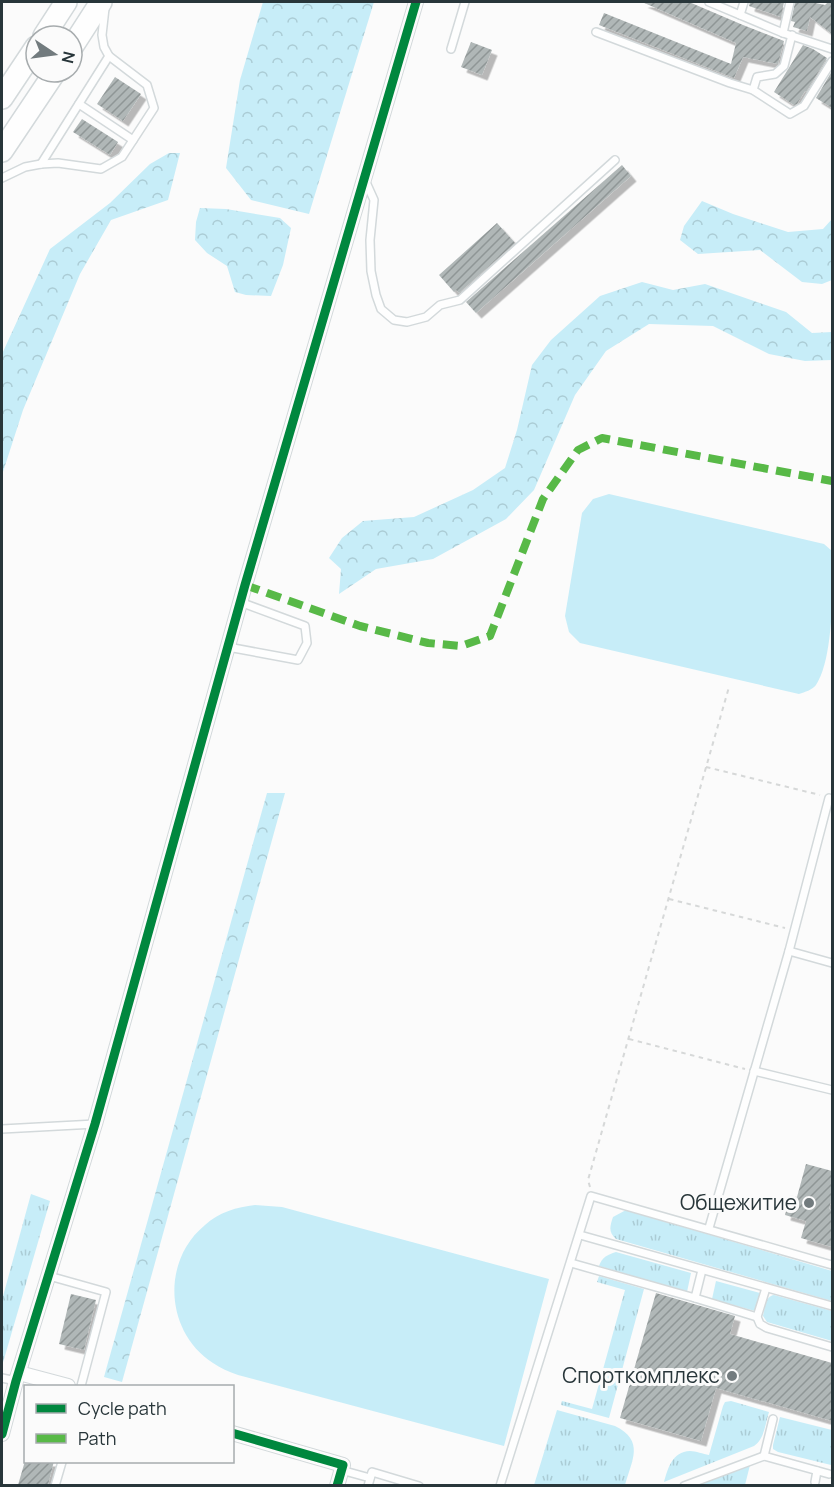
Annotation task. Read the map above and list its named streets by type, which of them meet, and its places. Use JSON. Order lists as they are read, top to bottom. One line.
{"places":["Общежитие","Спорткомплекс"],"legend":["Cycle path","Path"],"north":"right"}
